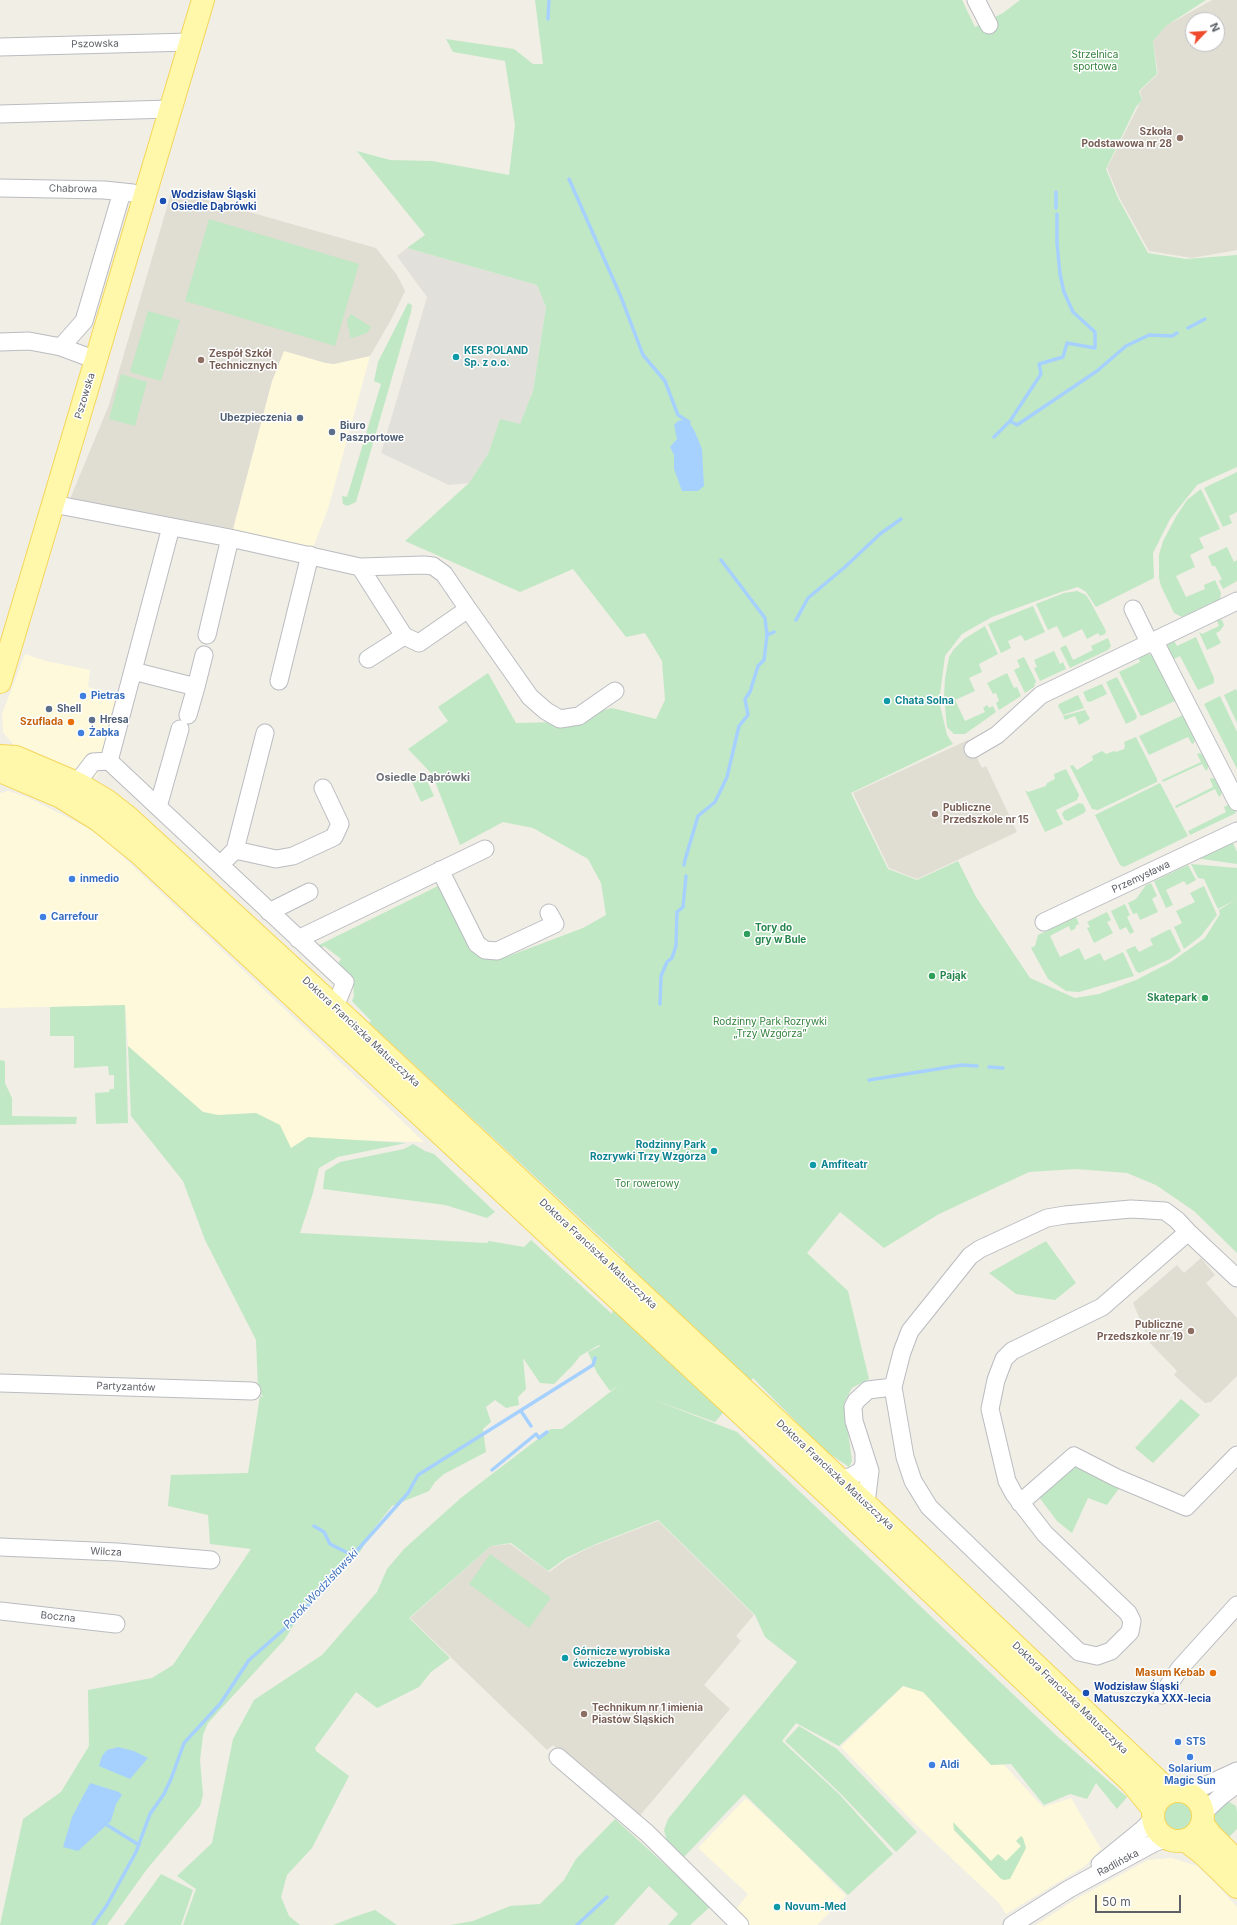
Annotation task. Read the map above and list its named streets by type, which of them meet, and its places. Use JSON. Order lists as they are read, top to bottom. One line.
{"streets":{"main road":["Pszowska","Doktora Franciszka Matuszczyka"],"street":["Chabrowa","Przemysława","Partyzantów","Wilcza","Boczna","Radlińska"]},"crossings":[["Pszowska","Chabrowa"],["Doktora Franciszka Matuszczyka","Radlińska"]],"districts":["Osiedle Dąbrówki"],"water":["Potok Wodzisławski"],"parks":["Strzelnica sportowa","Rodzinny Park Rozrywki „Trzy Wzgórza”","Tor rowerowy"],"places":["Szkoła Podstawowa nr 28","Wodzisław Śląski Osiedle Dąbrówki","KES POLAND Sp. z o.o.","Zespół Szkół Technicznych","Ubezpieczenia","Biuro Paszportowe","Pietras","Chata Solna","Shell","Hresa","Szuflada","Żabka","Publiczne Przedszkole nr 15","inmedio","Carrefour","Tory do gry w Bule","Pająk","Skatepark","Rodzinny Park Rozrywki Trzy Wzgórza","Amfiteatr","Publiczne Przedszkole nr 19","Górnicze wyrobiska ćwiczebne","Masum Kebab","Wodzisław Śląski Matuszczyka XXX-lecia","Technikum nr 1 imienia Piastów Śląskich","STS","Solarium Magic Sun","Aldi","Novum-Med"],"scale_bar":"50 m","north":"top right"}
